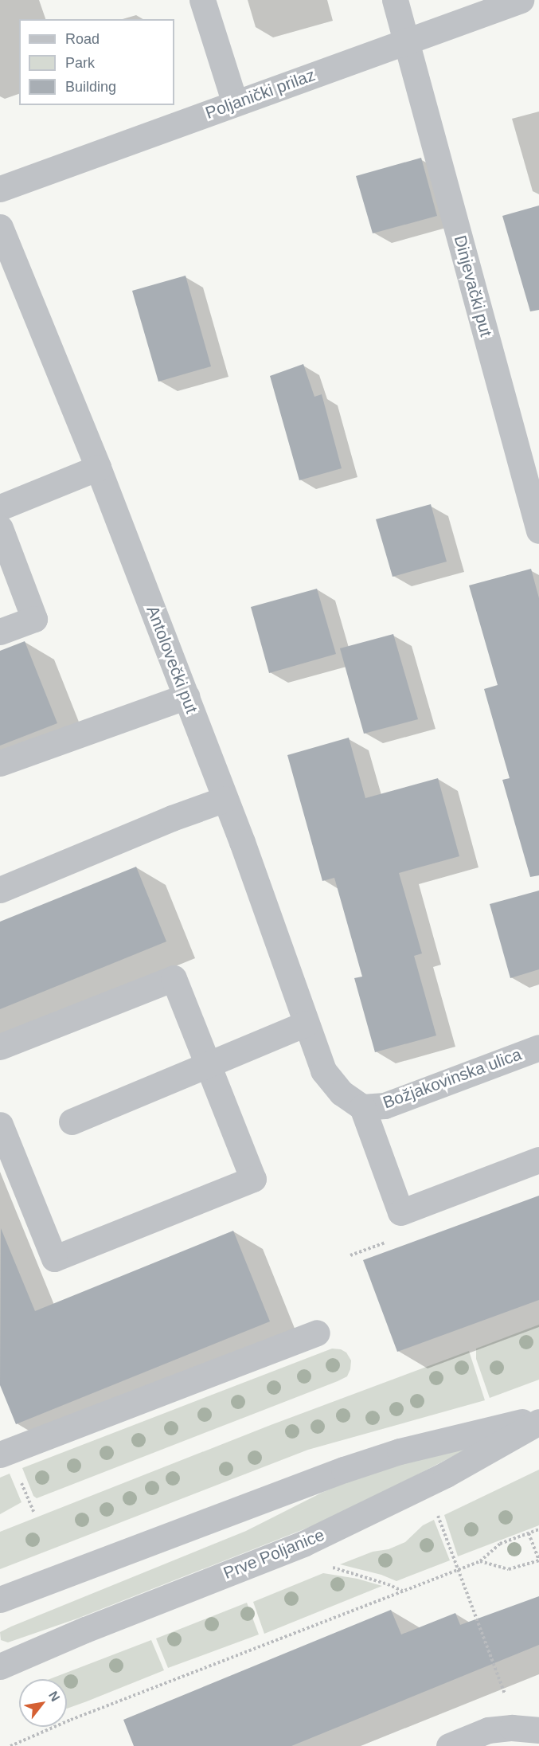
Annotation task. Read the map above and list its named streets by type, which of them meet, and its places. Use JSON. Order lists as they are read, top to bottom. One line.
{"streets":{"street":["Poljanički prilaz","Dinjevački put","Antolovečki put","Božjakovinska ulica","Prve Poljanice"]},"crossings":[["Poljanički prilaz","Dinjevački put"],["Antolovečki put","Božjakovinska ulica"]],"legend":["Road","Park","Building"],"north":"top right"}
